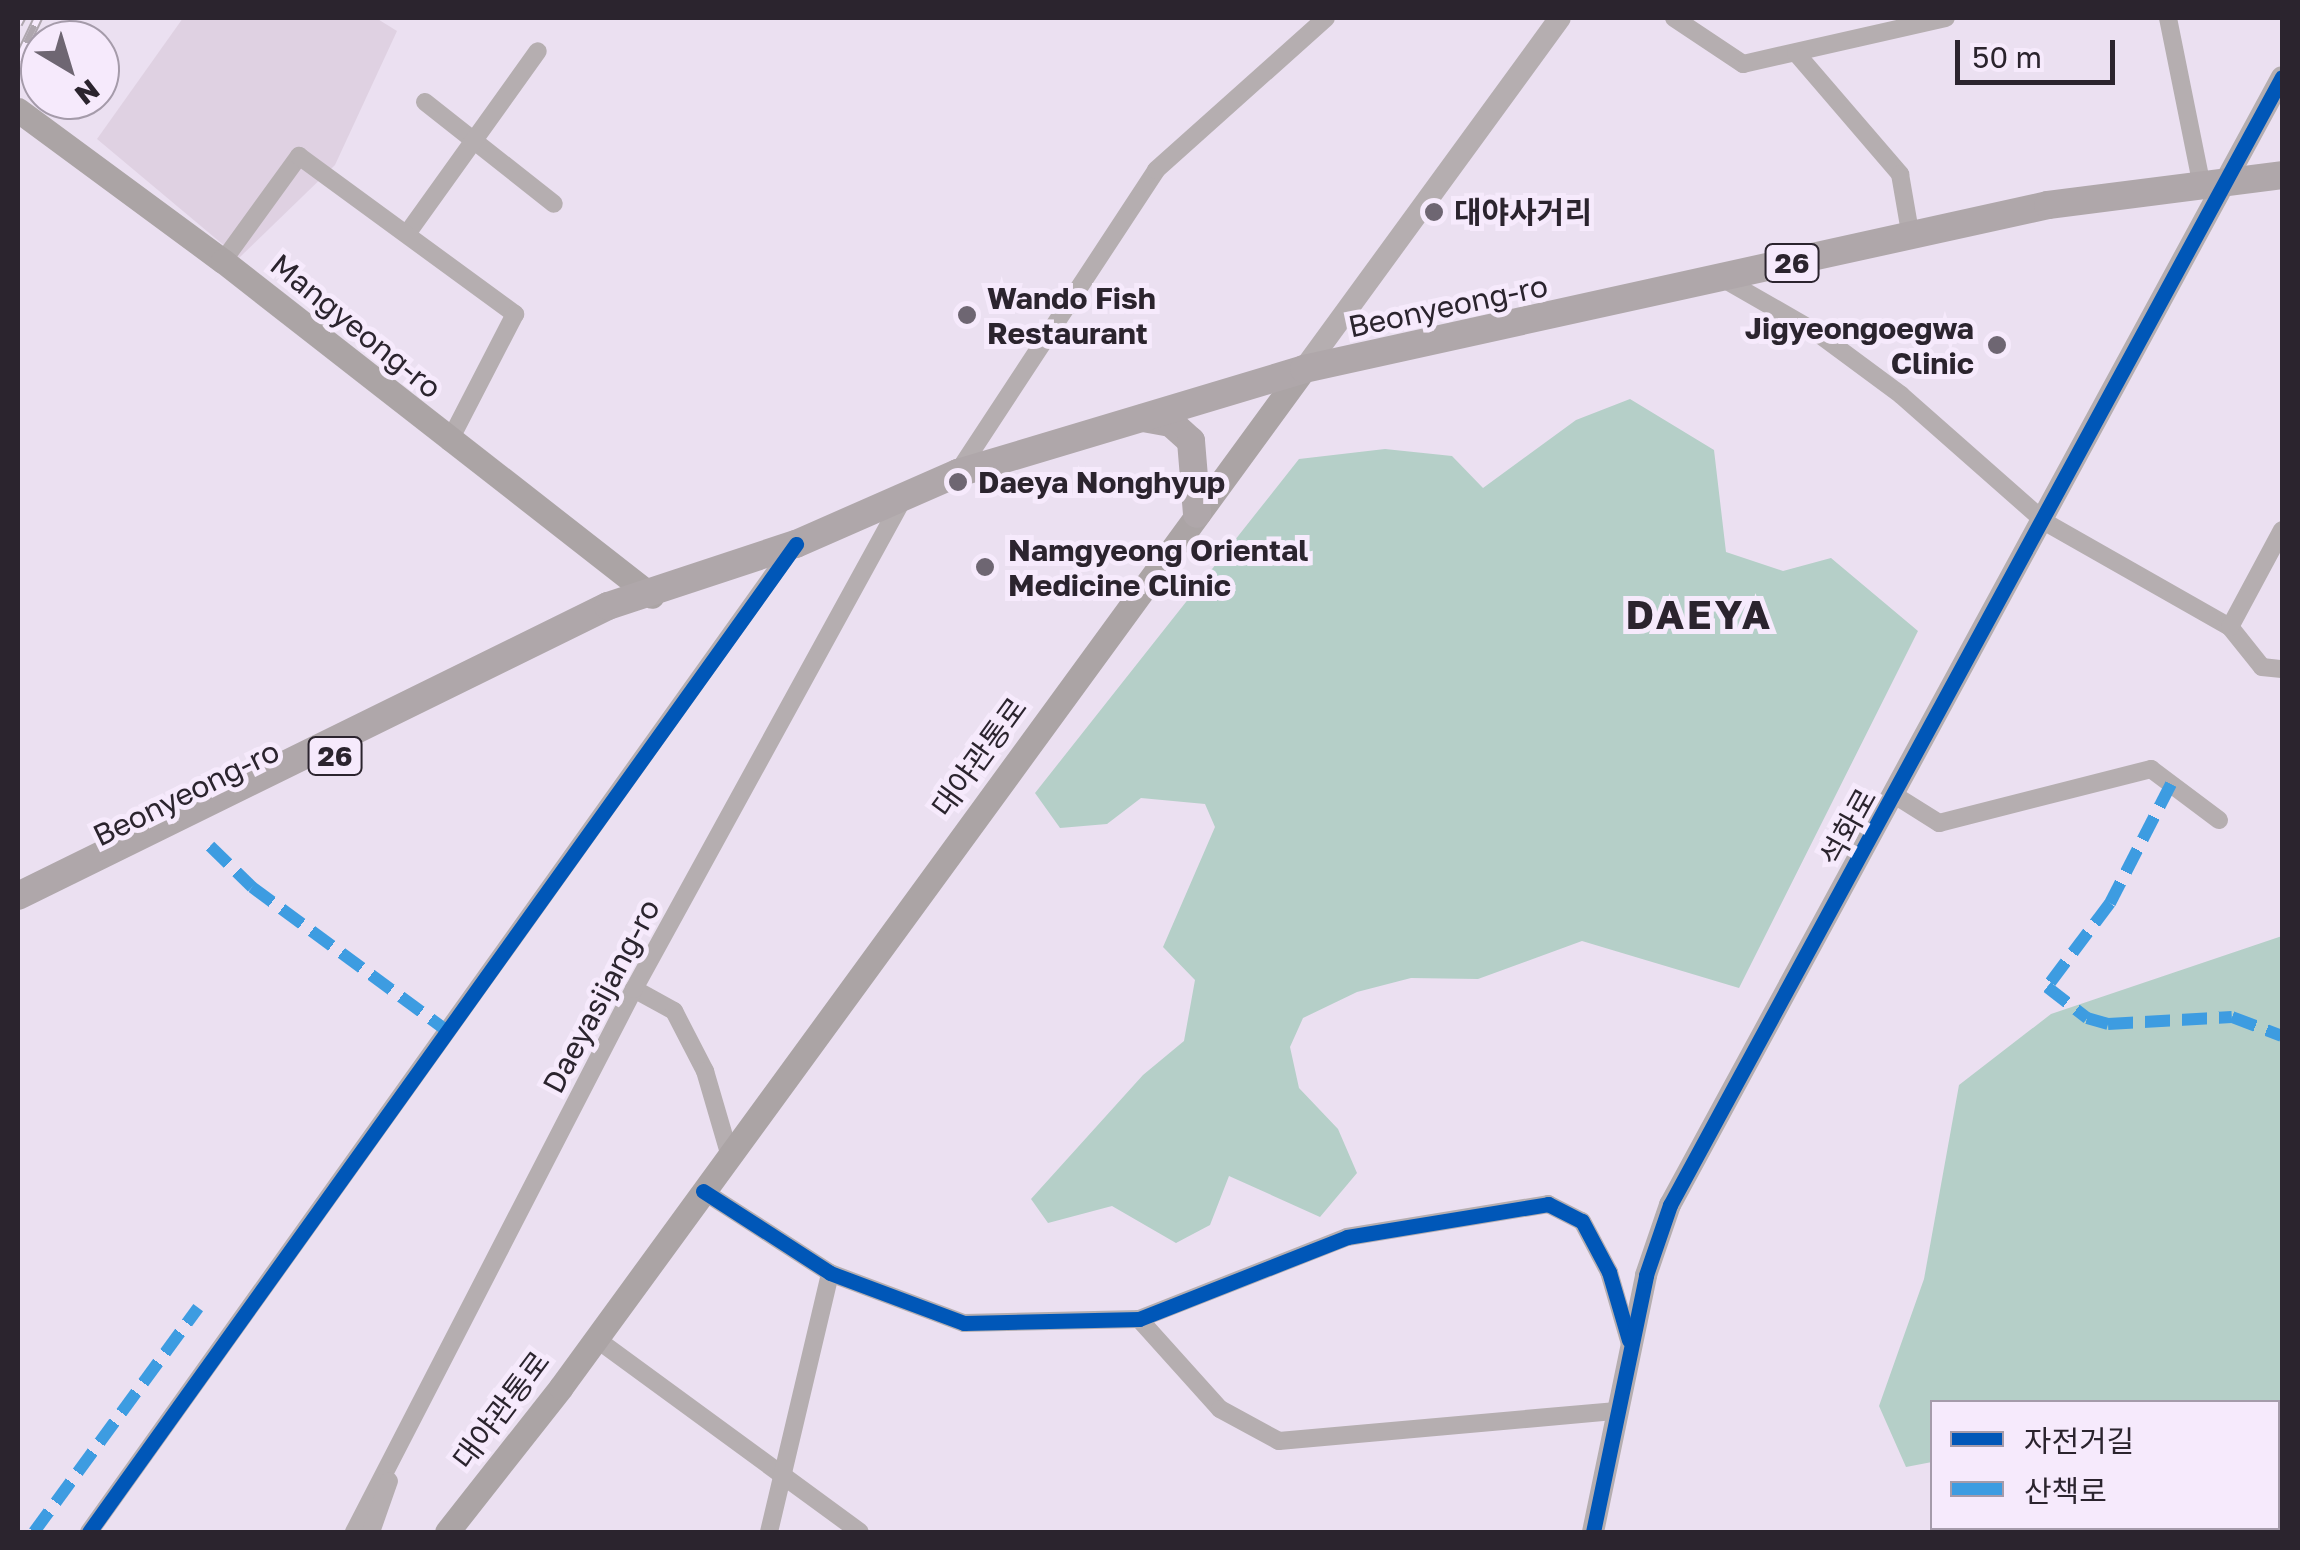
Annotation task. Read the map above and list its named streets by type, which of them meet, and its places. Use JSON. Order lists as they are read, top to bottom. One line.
{"streets":{"main road":["26","Beonyeong-ro","Mangyeong-ro","대야관통로"],"street":["석화로","Daeyasijang-ro"]},"crossings":[["Beonyeong-ro","Mangyeong-ro"],["Beonyeong-ro","대야관통로"],["Beonyeong-ro","석화로"],["Beonyeong-ro","Daeyasijang-ro"]],"districts":["DAEYA"],"places":["대야사거리","Wando Fish Restaurant","Jigyeongoegwa Clinic","Daeya Nonghyup","Namgyeong Oriental Medicine Clinic"],"legend":["자전거길","산책로"],"scale_bar":"50 m","north":"bottom right"}
